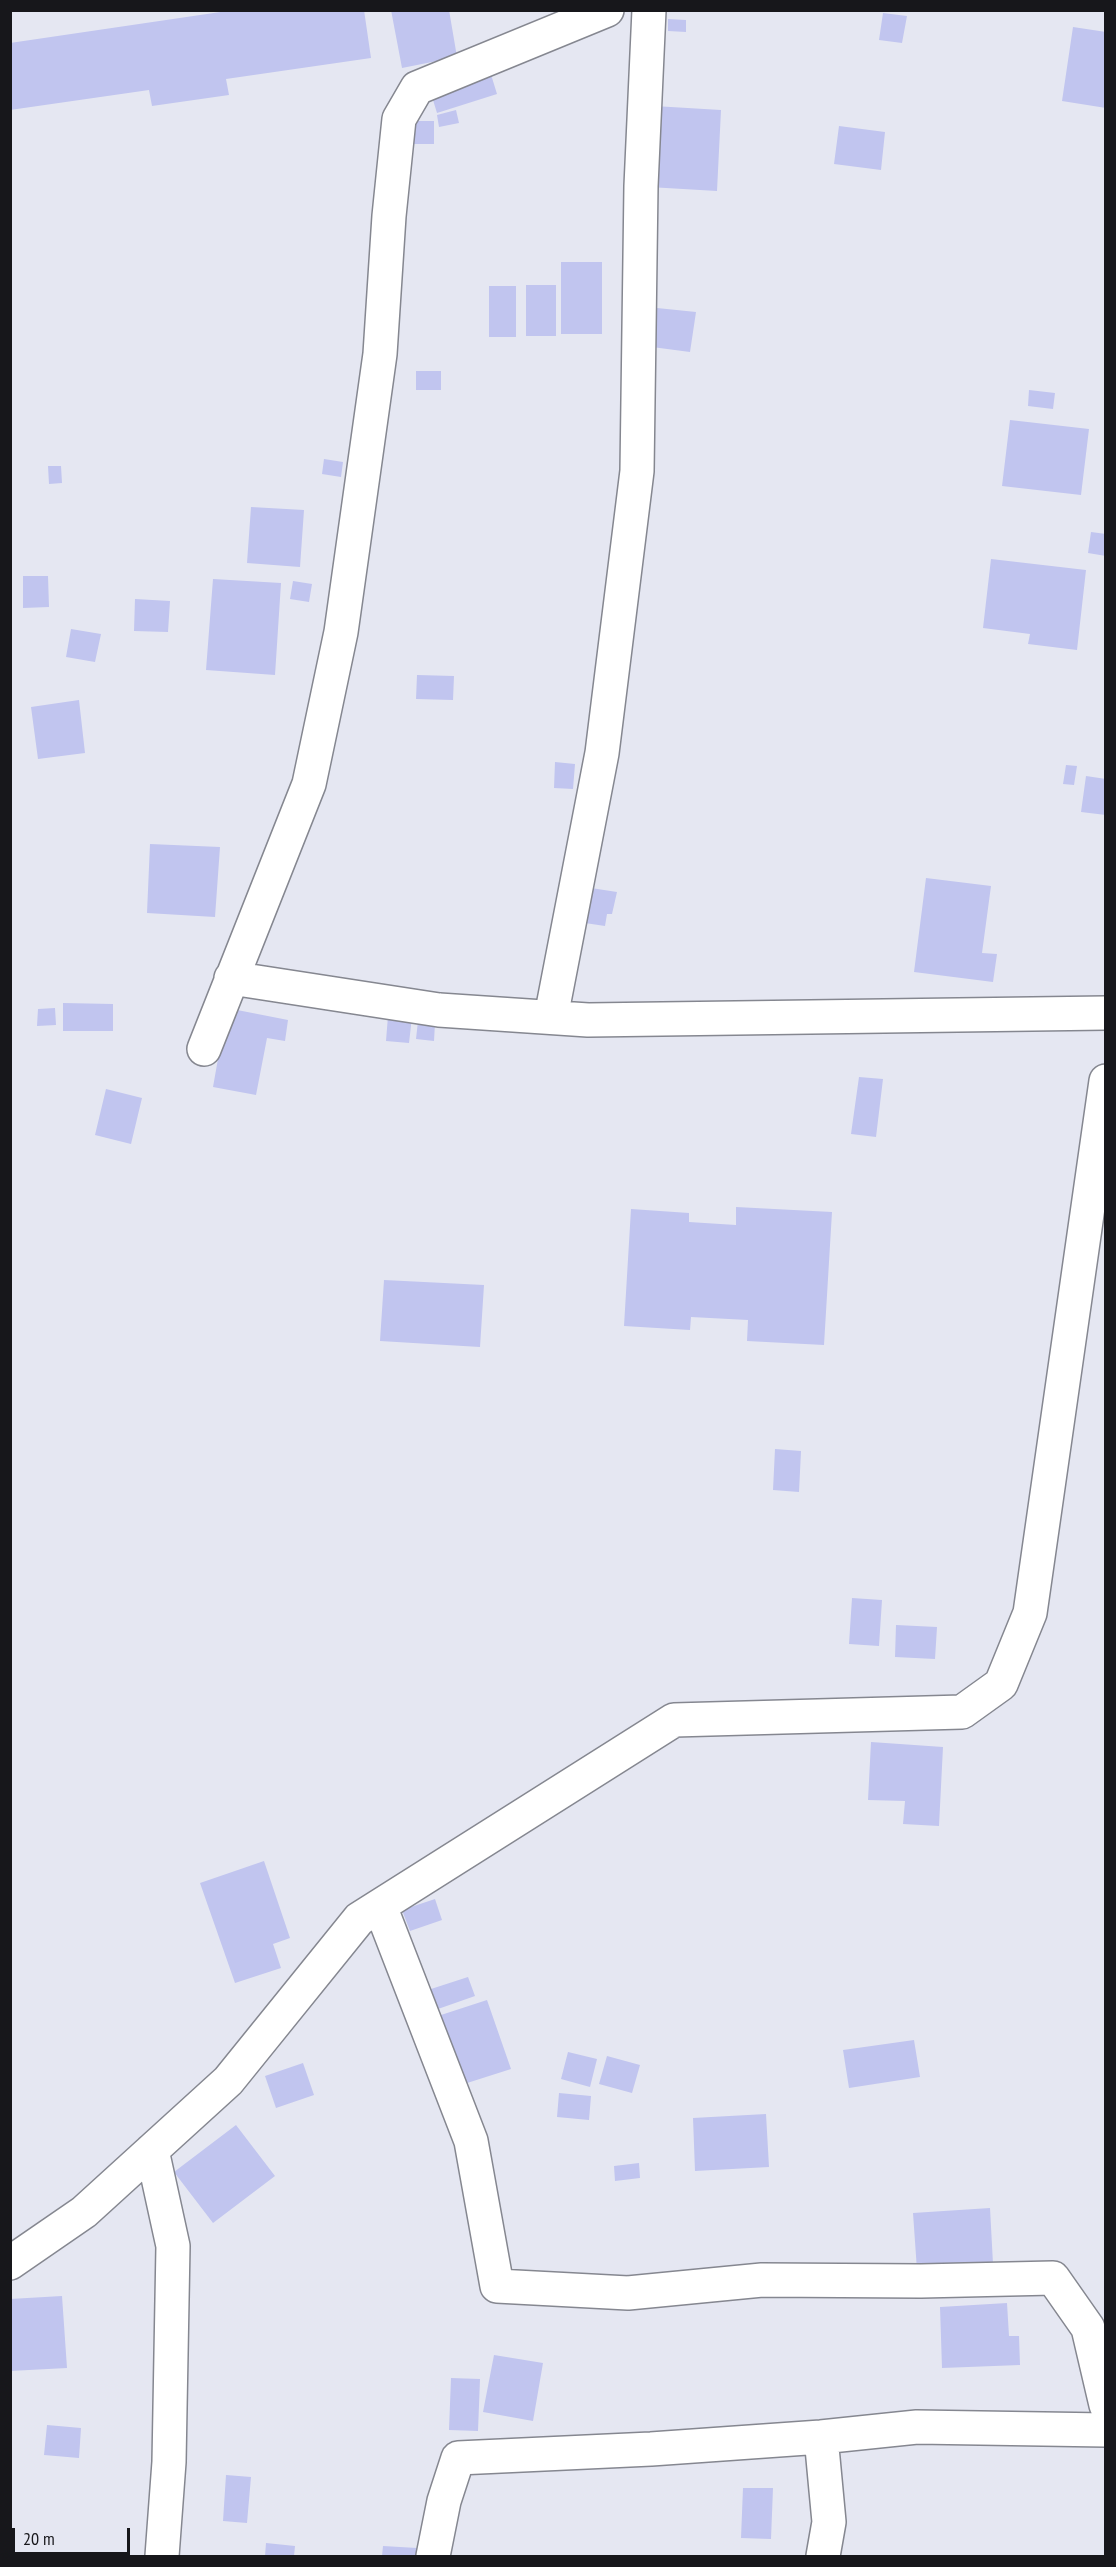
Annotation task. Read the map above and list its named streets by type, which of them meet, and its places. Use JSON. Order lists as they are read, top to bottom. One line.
{"scale_bar":"20 m"}
